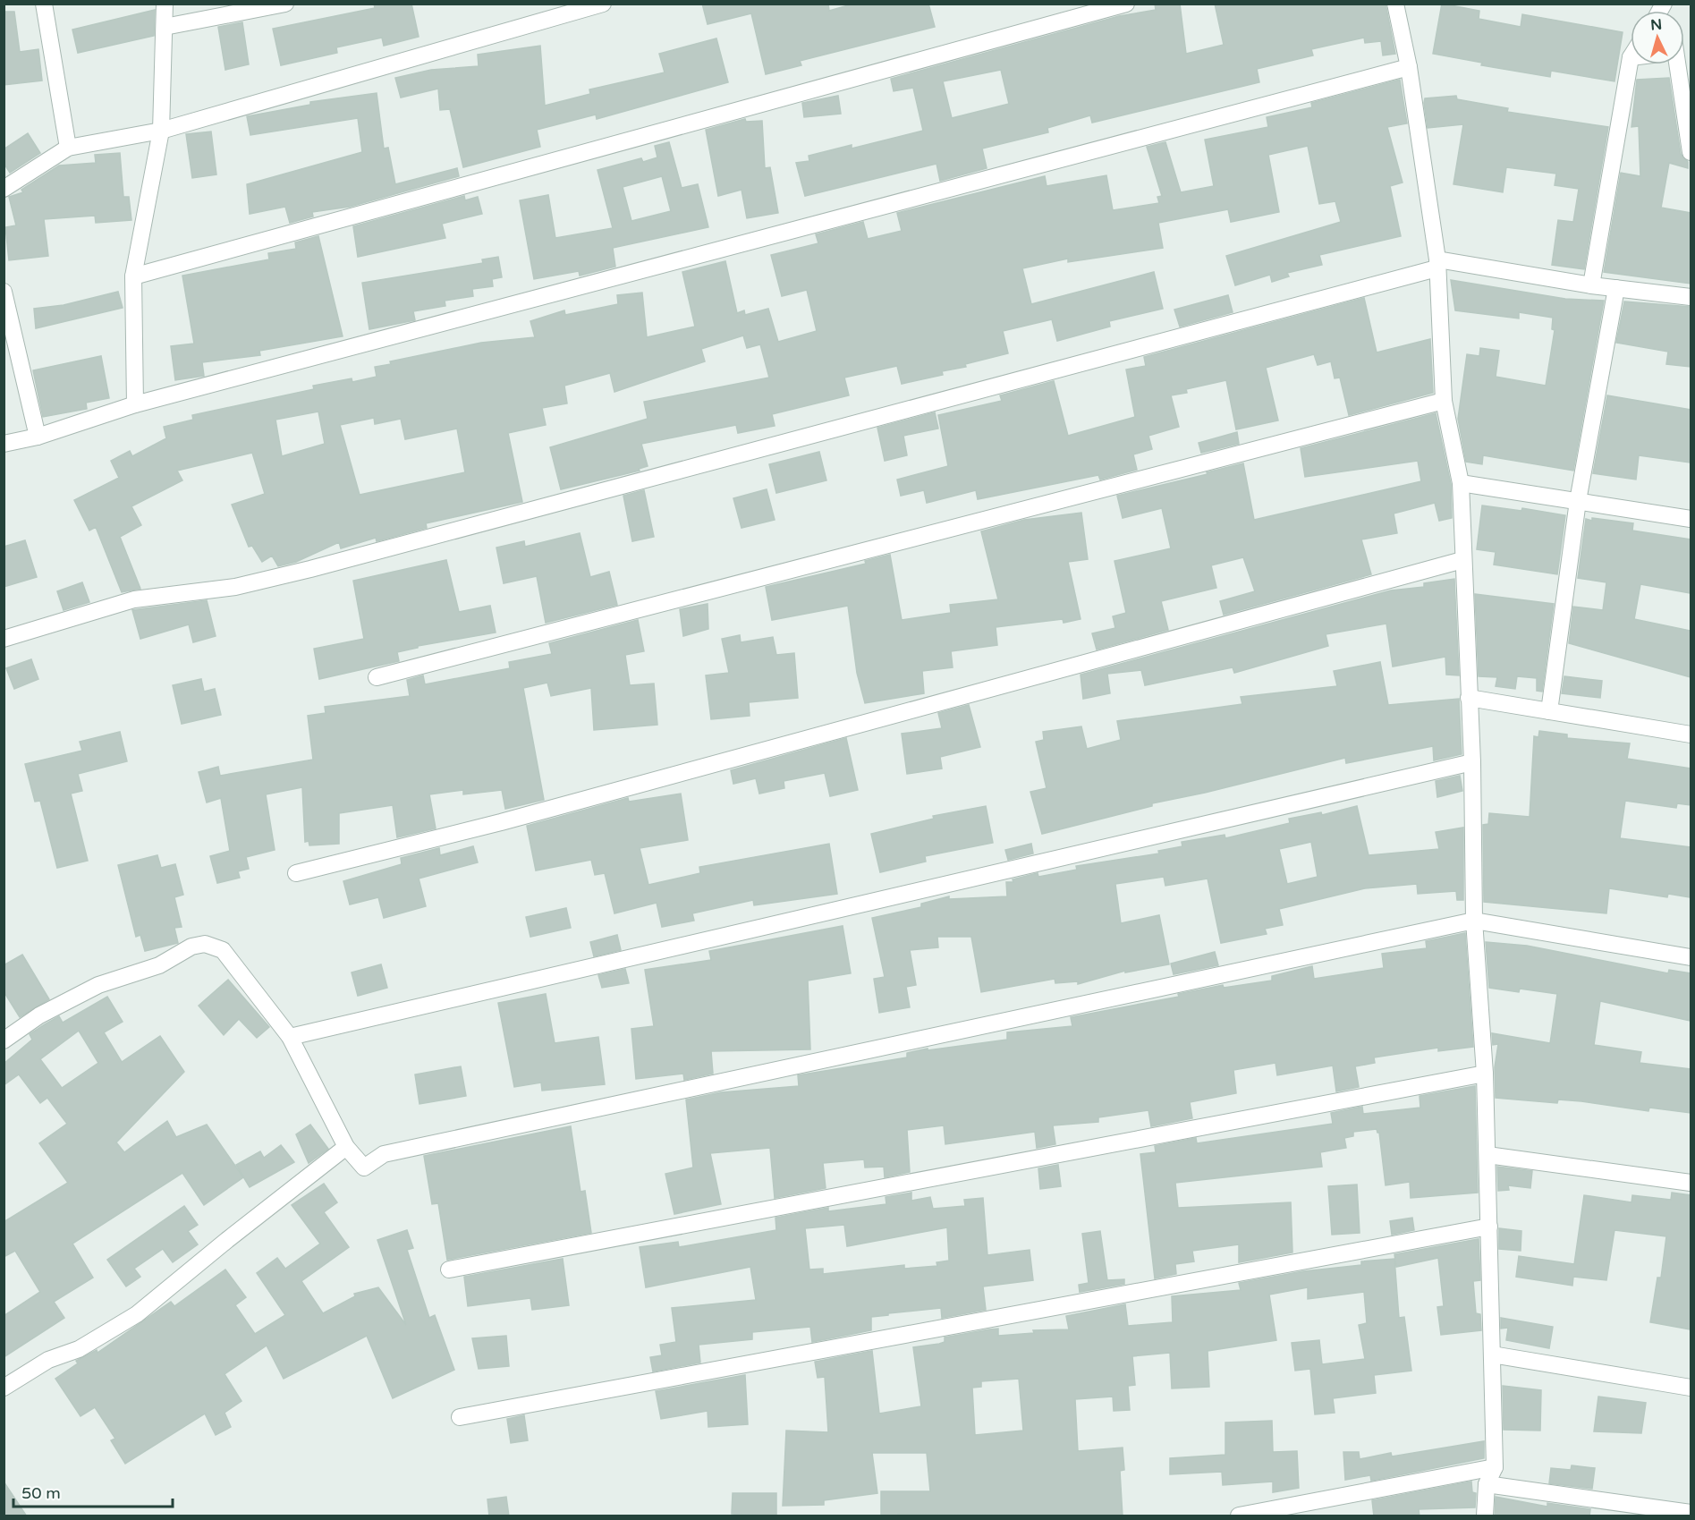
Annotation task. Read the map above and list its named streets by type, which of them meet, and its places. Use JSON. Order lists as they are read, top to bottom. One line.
{"scale_bar":"50 m","north":"top"}
